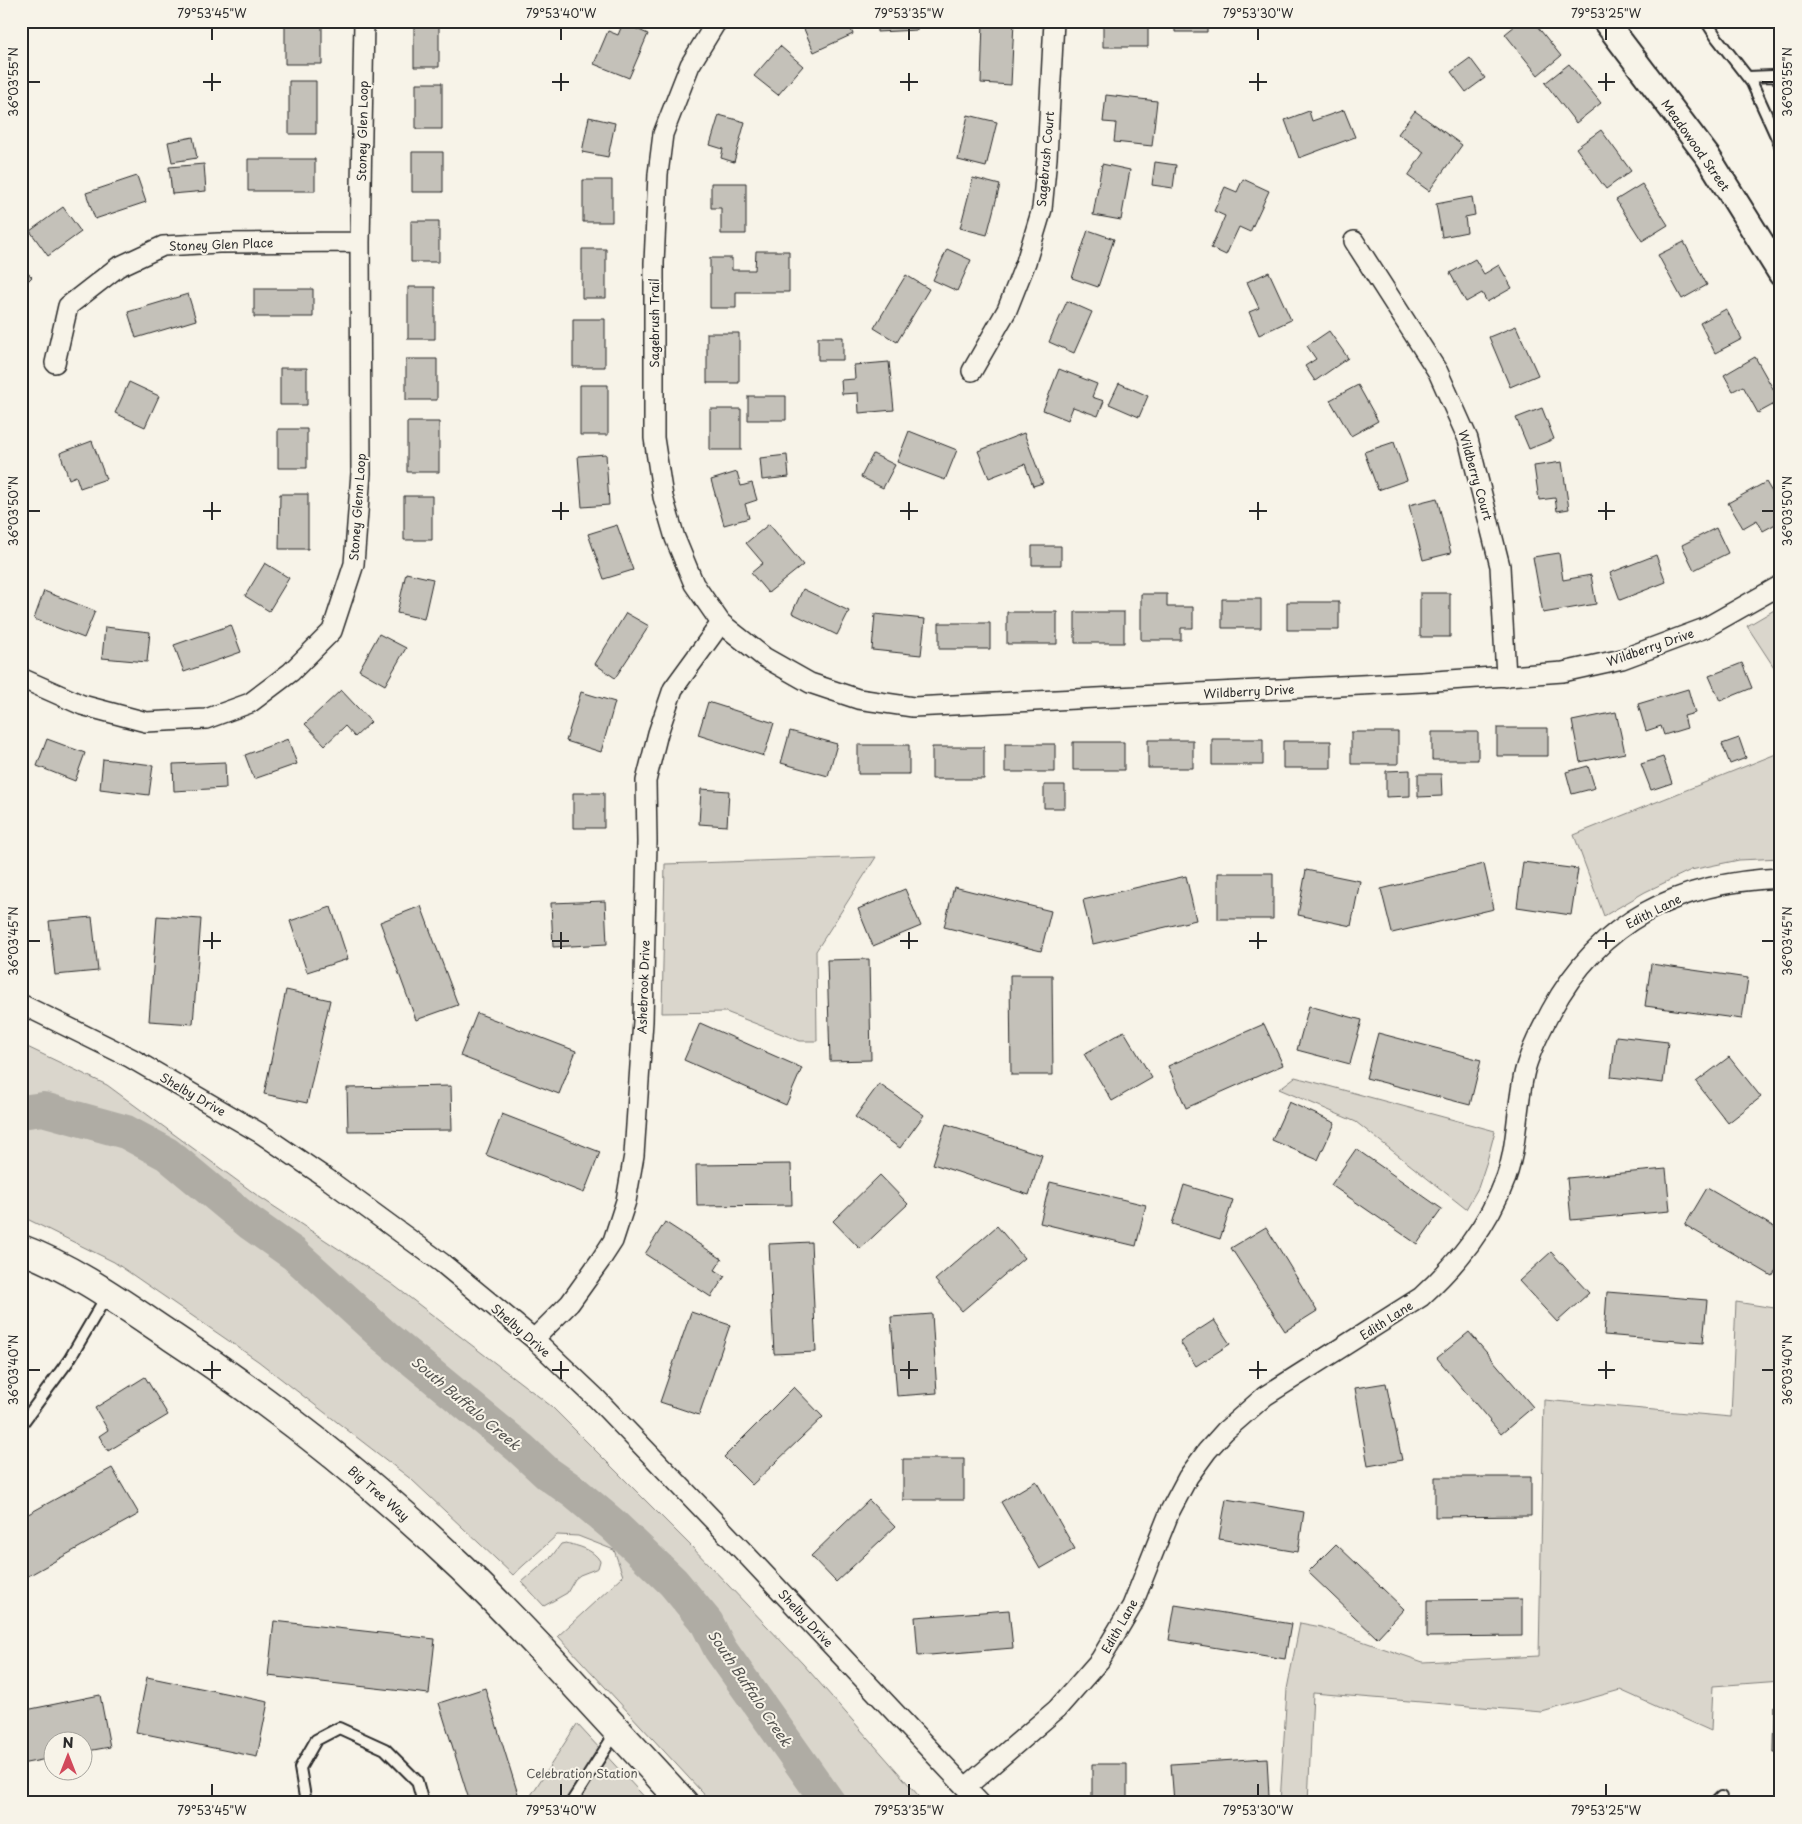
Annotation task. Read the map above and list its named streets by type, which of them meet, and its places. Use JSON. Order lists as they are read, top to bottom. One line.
{"streets":{"main road":["Big Tree Way"],"street":["Stoney Glen Loop","Meadowood Street","Sagebrush Court","Stoney Glen Place","Sagebrush Trail","Wildberry Court","Stoney Glenn Loop","Wildberry Drive","Edith Lane","Ashebrook Drive","Shelby Drive"]},"crossings":[["Stoney Glen Loop","Stoney Glen Place"],["Stoney Glen Loop","Stoney Glenn Loop"],["Stoney Glen Place","Stoney Glenn Loop"],["Sagebrush Trail","Wildberry Drive"],["Sagebrush Trail","Ashebrook Drive"],["Wildberry Court","Wildberry Drive"],["Wildberry Drive","Ashebrook Drive"],["Edith Lane","Shelby Drive"],["Ashebrook Drive","Shelby Drive"]],"water":["South Buffalo Creek"],"parks":["Celebration Station"],"north":"top","coordinates":["79°53'45\"W","79°53'40\"W","79°53'35\"W","79°53'30\"W","79°53'25\"W","36°03'55\"N","36°03'50\"N","36°03'45\"N","36°03'40\"N"]}
